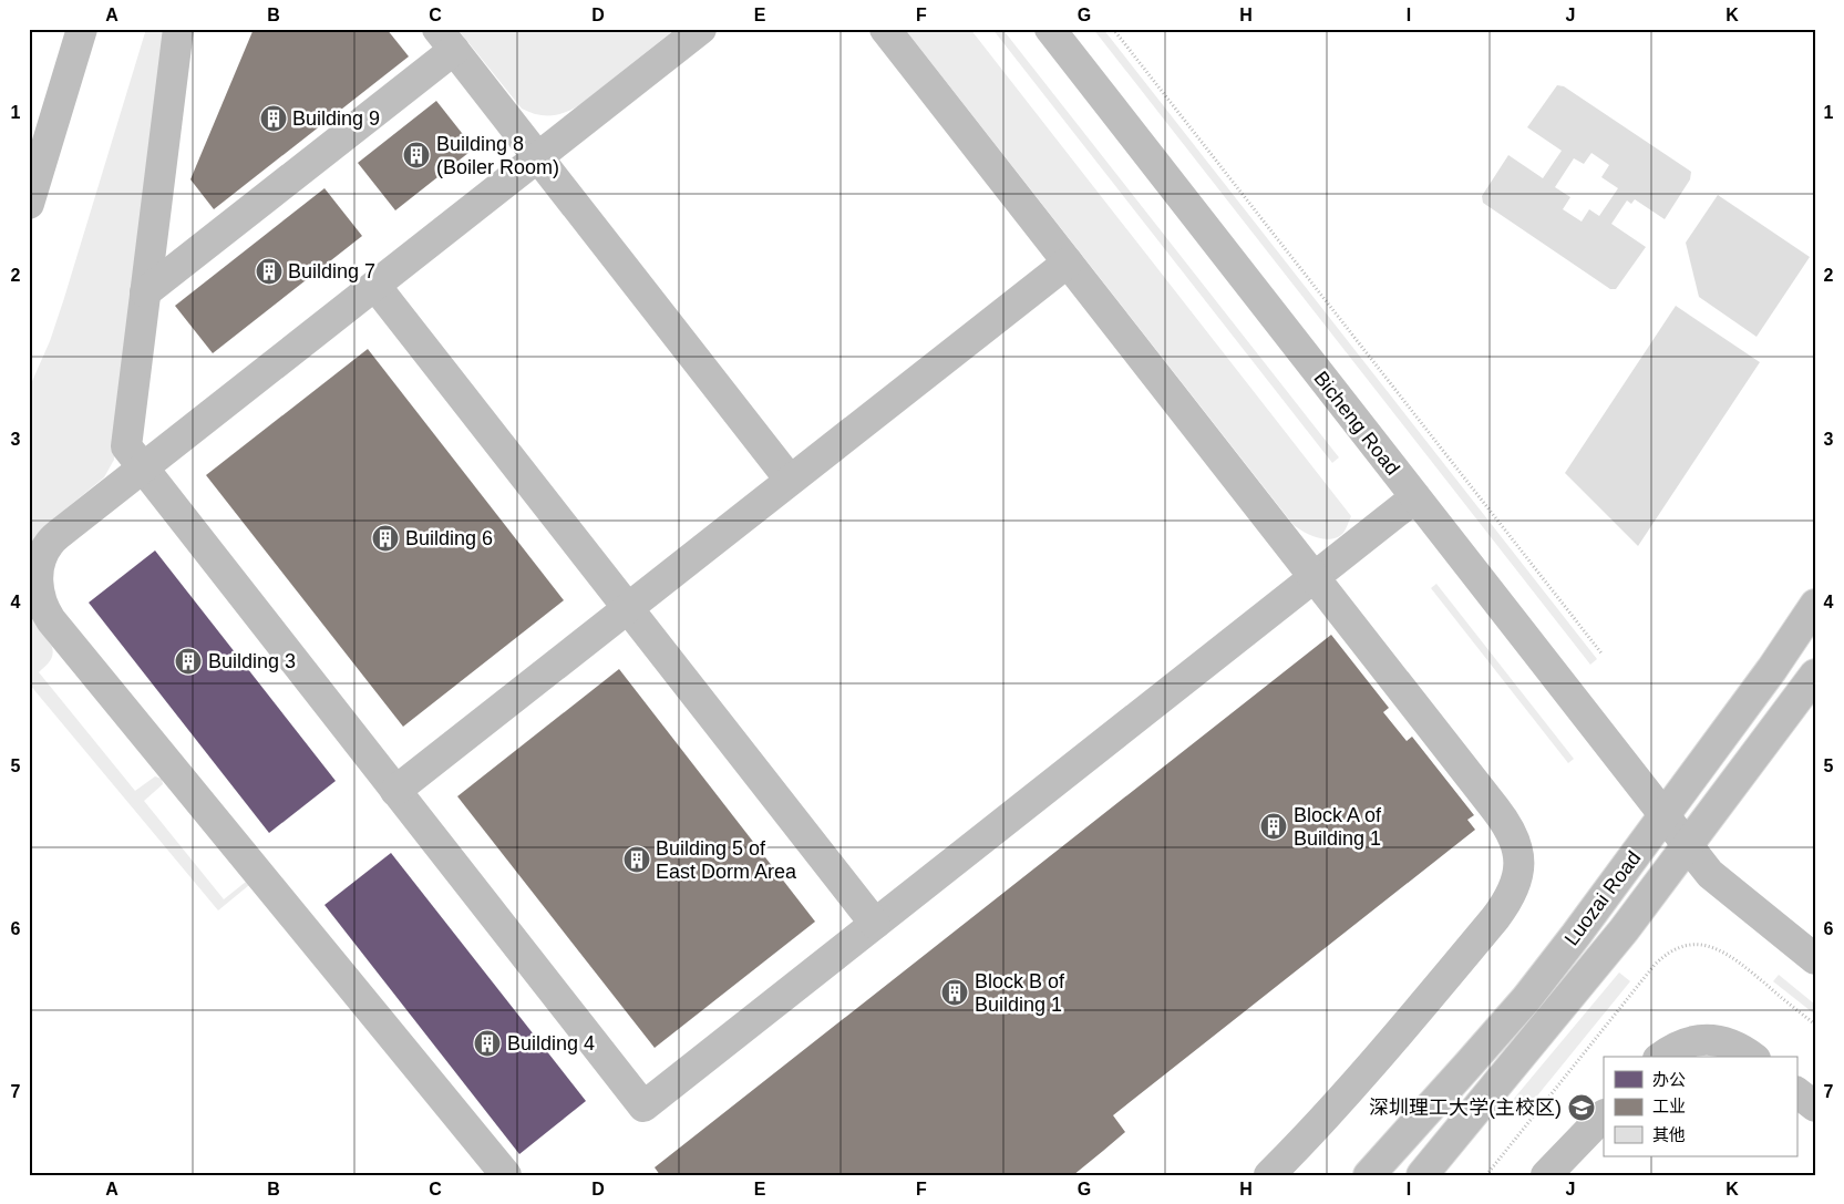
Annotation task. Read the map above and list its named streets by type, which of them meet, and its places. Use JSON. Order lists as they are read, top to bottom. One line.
{"streets":{"street":["Bicheng Road","Luozai Road"]},"crossings":[["Bicheng Road","Luozai Road"]],"places":{"building":["Building 9","Building 8 (Boiler Room)","Building 7","Building 6","Building 3","Block A of Building 1","Building 5 of East Dorm Area","Block B of Building 1","Building 4"],"school or university":["深圳理工大学(主校区)"]},"legend":["办公","工业","其他"],"grid":{"columns":["A","B","C","D","E","F","G","H","I","J","K"],"rows":["1","2","3","4","5","6","7"]}}
